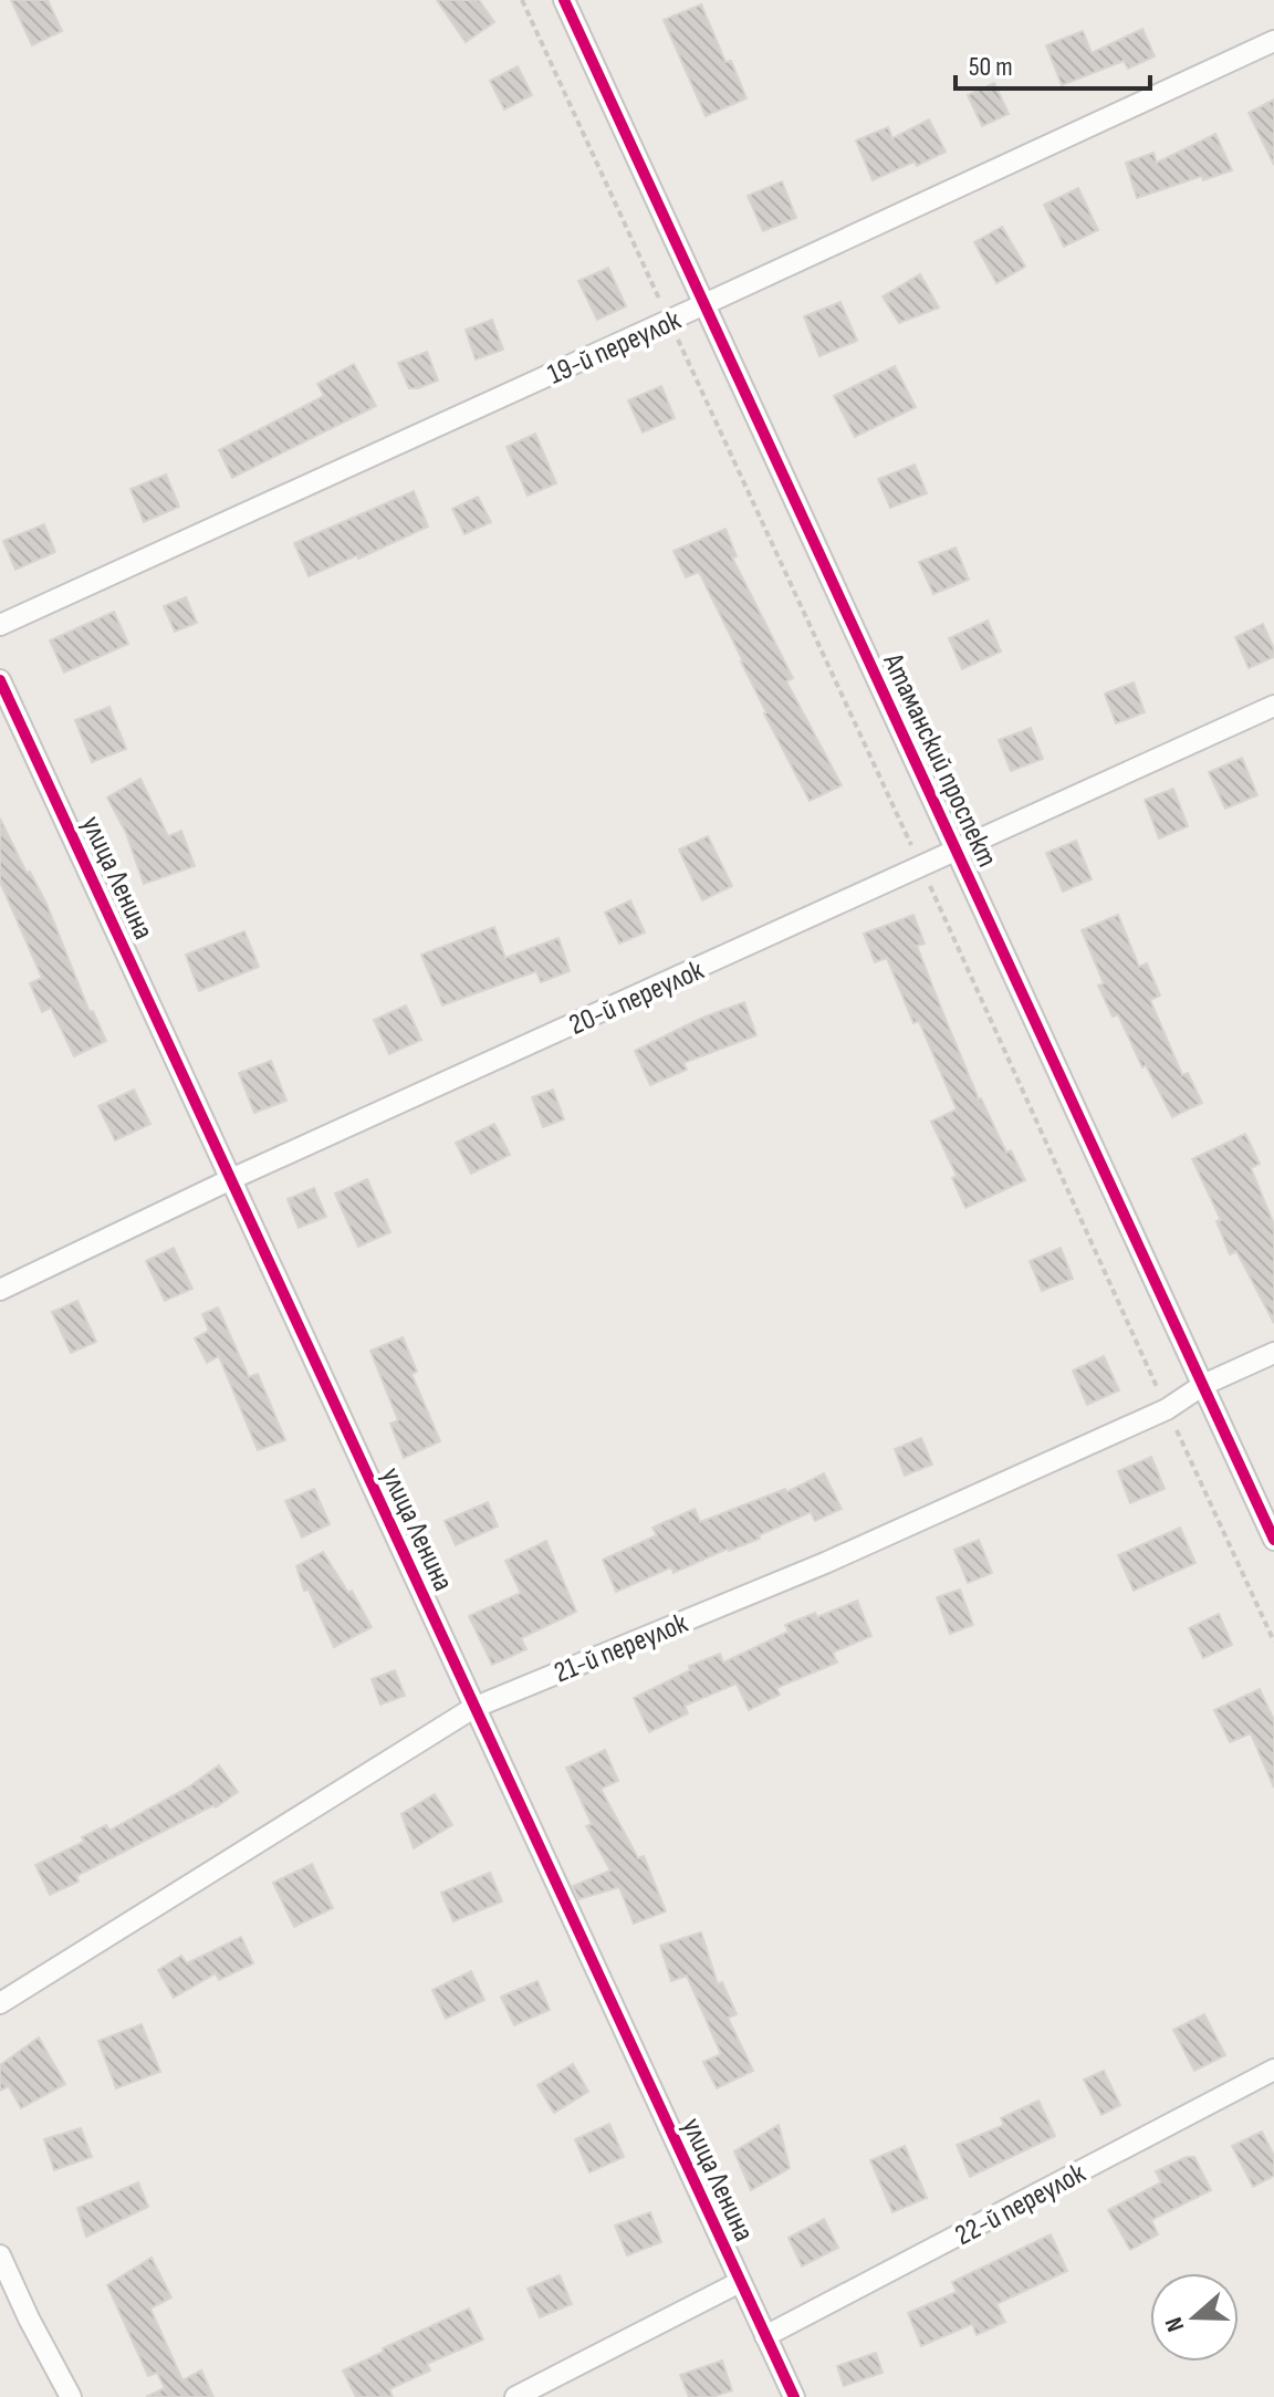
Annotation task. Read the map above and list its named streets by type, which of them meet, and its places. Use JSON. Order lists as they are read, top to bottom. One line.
{"streets":{"street":["19-й переулок","Атаманский проспект","улица Ленина","20-й переулок","21-й переулок","22-й переулок"]},"crossings":[["19-й переулок","Атаманский проспект"],["Атаманский проспект","20-й переулок"],["Атаманский проспект","21-й переулок"],["улица Ленина","20-й переулок"],["улица Ленина","21-й переулок"],["улица Ленина","22-й переулок"]],"scale_bar":"50 m","north":"left"}
